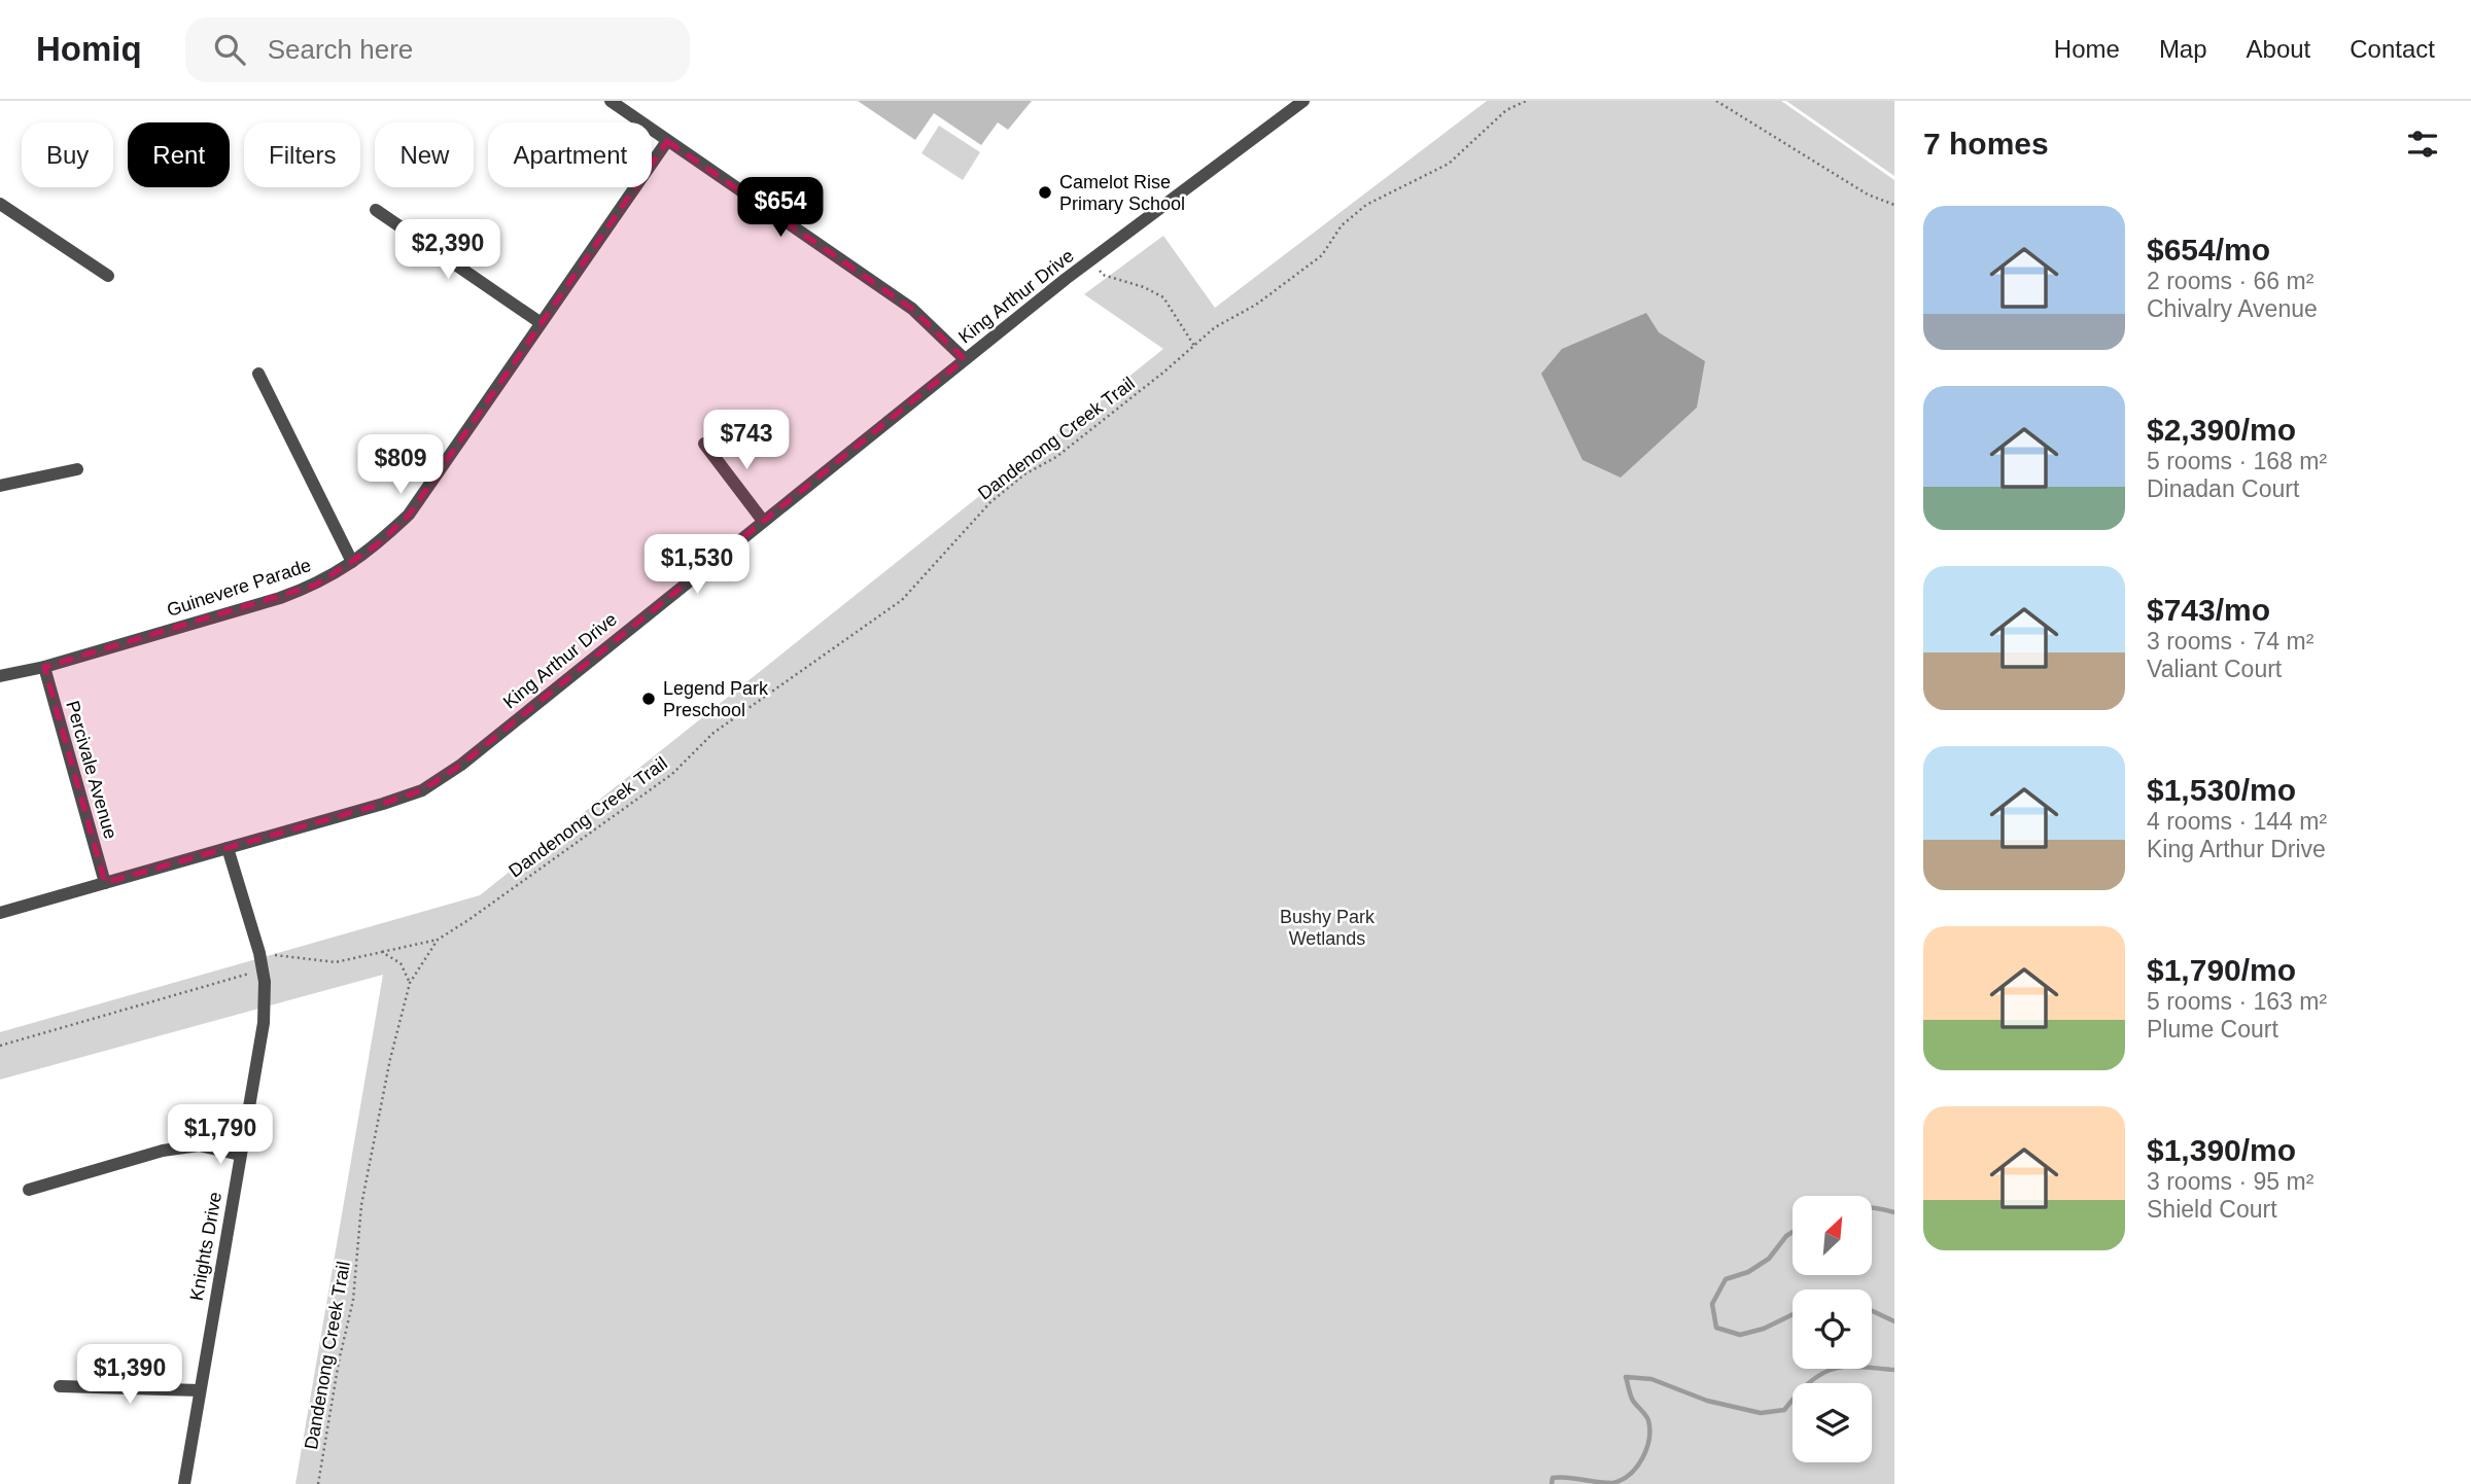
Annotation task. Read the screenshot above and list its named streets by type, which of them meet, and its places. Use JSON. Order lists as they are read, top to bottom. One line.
{"streets":{"street":["King Arthur Drive","Guinevere Parade","Percivale Avenue","Knights Drive"],"path":["Dandenong Creek Trail"]},"crossings":[["King Arthur Drive","Percivale Avenue"],["King Arthur Drive","Knights Drive"],["Guinevere Parade","Percivale Avenue"]],"parks":["Bushy Park Wetlands"],"places":["Camelot Rise Primary School","Legend Park Preschool"],"north":"top right","page":{"header":"Homiq","search":"Search here","nav":["Home","Map","About","Contact"],"heading":"7 homes","chip":["Buy","Rent","Filters","New","Apartment"],"price":["$654","$2,390","$743","$809","$1,530","$1,790","$1,390"],"list":[{"name":"$654/mo","note":"2 rooms · 66 m² · Chivalry Avenue"},{"name":"$2,390/mo","note":"5 rooms · 168 m² · Dinadan Court"},{"name":"$743/mo","note":"3 rooms · 74 m² · Valiant Court"},{"name":"$1,530/mo","note":"4 rooms · 144 m² · King Arthur Drive"},{"name":"$1,790/mo","note":"5 rooms · 163 m² · Plume Court"},{"name":"$1,390/mo","note":"3 rooms · 95 m² · Shield Court"}]}}
